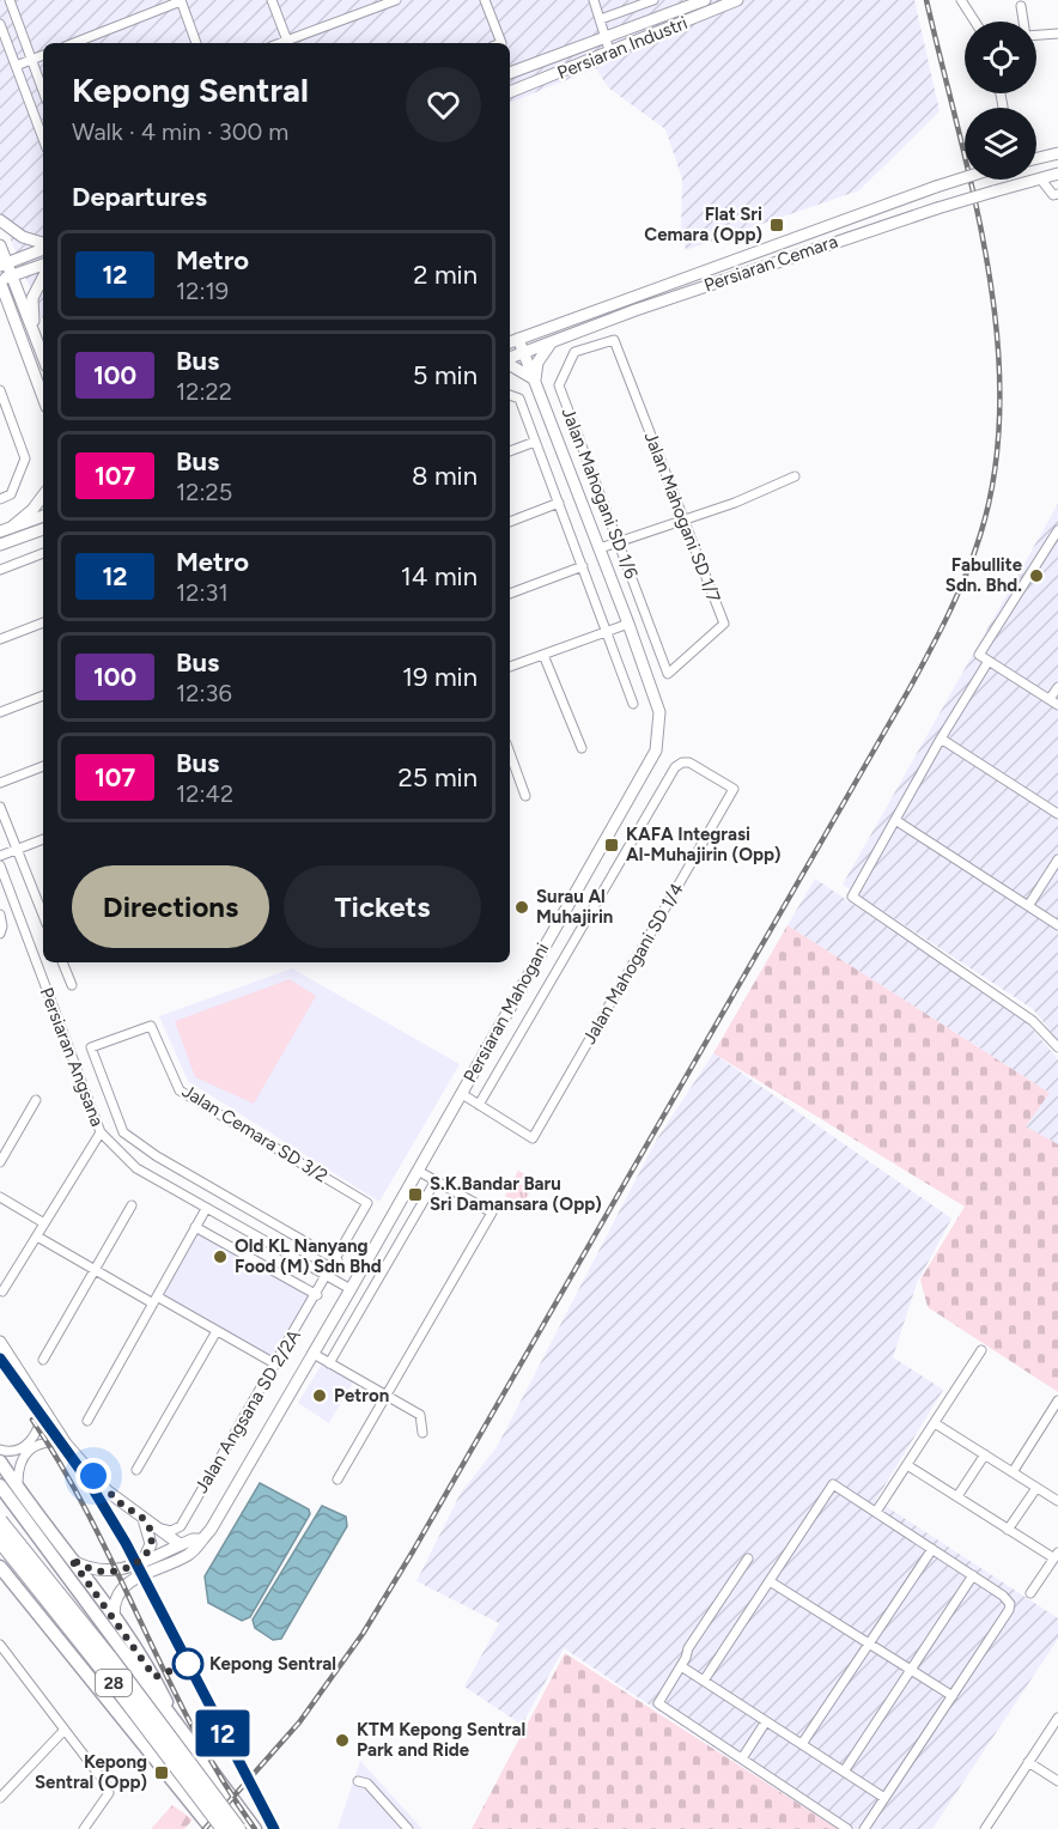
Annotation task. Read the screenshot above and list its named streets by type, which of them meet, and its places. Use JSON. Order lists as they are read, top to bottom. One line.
{"streets":{"highway":["28"],"main road":["Persiaran Industri","Persiaran Cemara","Persiaran Mahogani"],"street":["Jalan Mahogani SD 1/6","Jalan Mahogani SD 1/7","Jalan Mahogani SD 1/4","Persiaran Angsana","Jalan Cemara SD 3/2","Jalan Angsana SD 2/2A"]},"crossings":[["Persiaran Cemara","Persiaran Mahogani"],["Jalan Mahogani SD 1/6","Jalan Mahogani SD 1/7"],["Persiaran Mahogani","Persiaran Angsana"],["Persiaran Angsana","Jalan Angsana SD 2/2A"],["Jalan Cemara SD 3/2","Jalan Angsana SD 2/2A"]],"places":{"transit":["Flat Sri Cemara (Opp)","KAFA Integrasi Al-Muhajirin (Opp)","S.K.Bandar Baru Sri Damansara (Opp)","Kepong Sentral (Opp)"],"other":["Fabullite Sdn. Bhd.","Surau Al Muhajirin","Old KL Nanyang Food (M) Sdn Bhd","Petron","Kepong Sentral","KTM Kepong Sentral Park and Ride"]},"lines":["metro line 12"],"page":{"on_map":"12","heading":[["Kepong Sentral","Walk · 4 min · 300 m"],"Departures"],"list":[{"mark":"12","name":"Metro","note":"12:19","value":"2 min"},{"mark":"100","name":"Bus","note":"12:22","value":"5 min"},{"mark":"107","name":"Bus","note":"12:25","value":"8 min"},{"mark":"12","name":"Metro","note":"12:31","value":"14 min"},{"mark":"100","name":"Bus","note":"12:36","value":"19 min"},{"mark":"107","name":"Bus","note":"12:42","value":"25 min"}],"buttons":["Directions","Tickets"]}}
